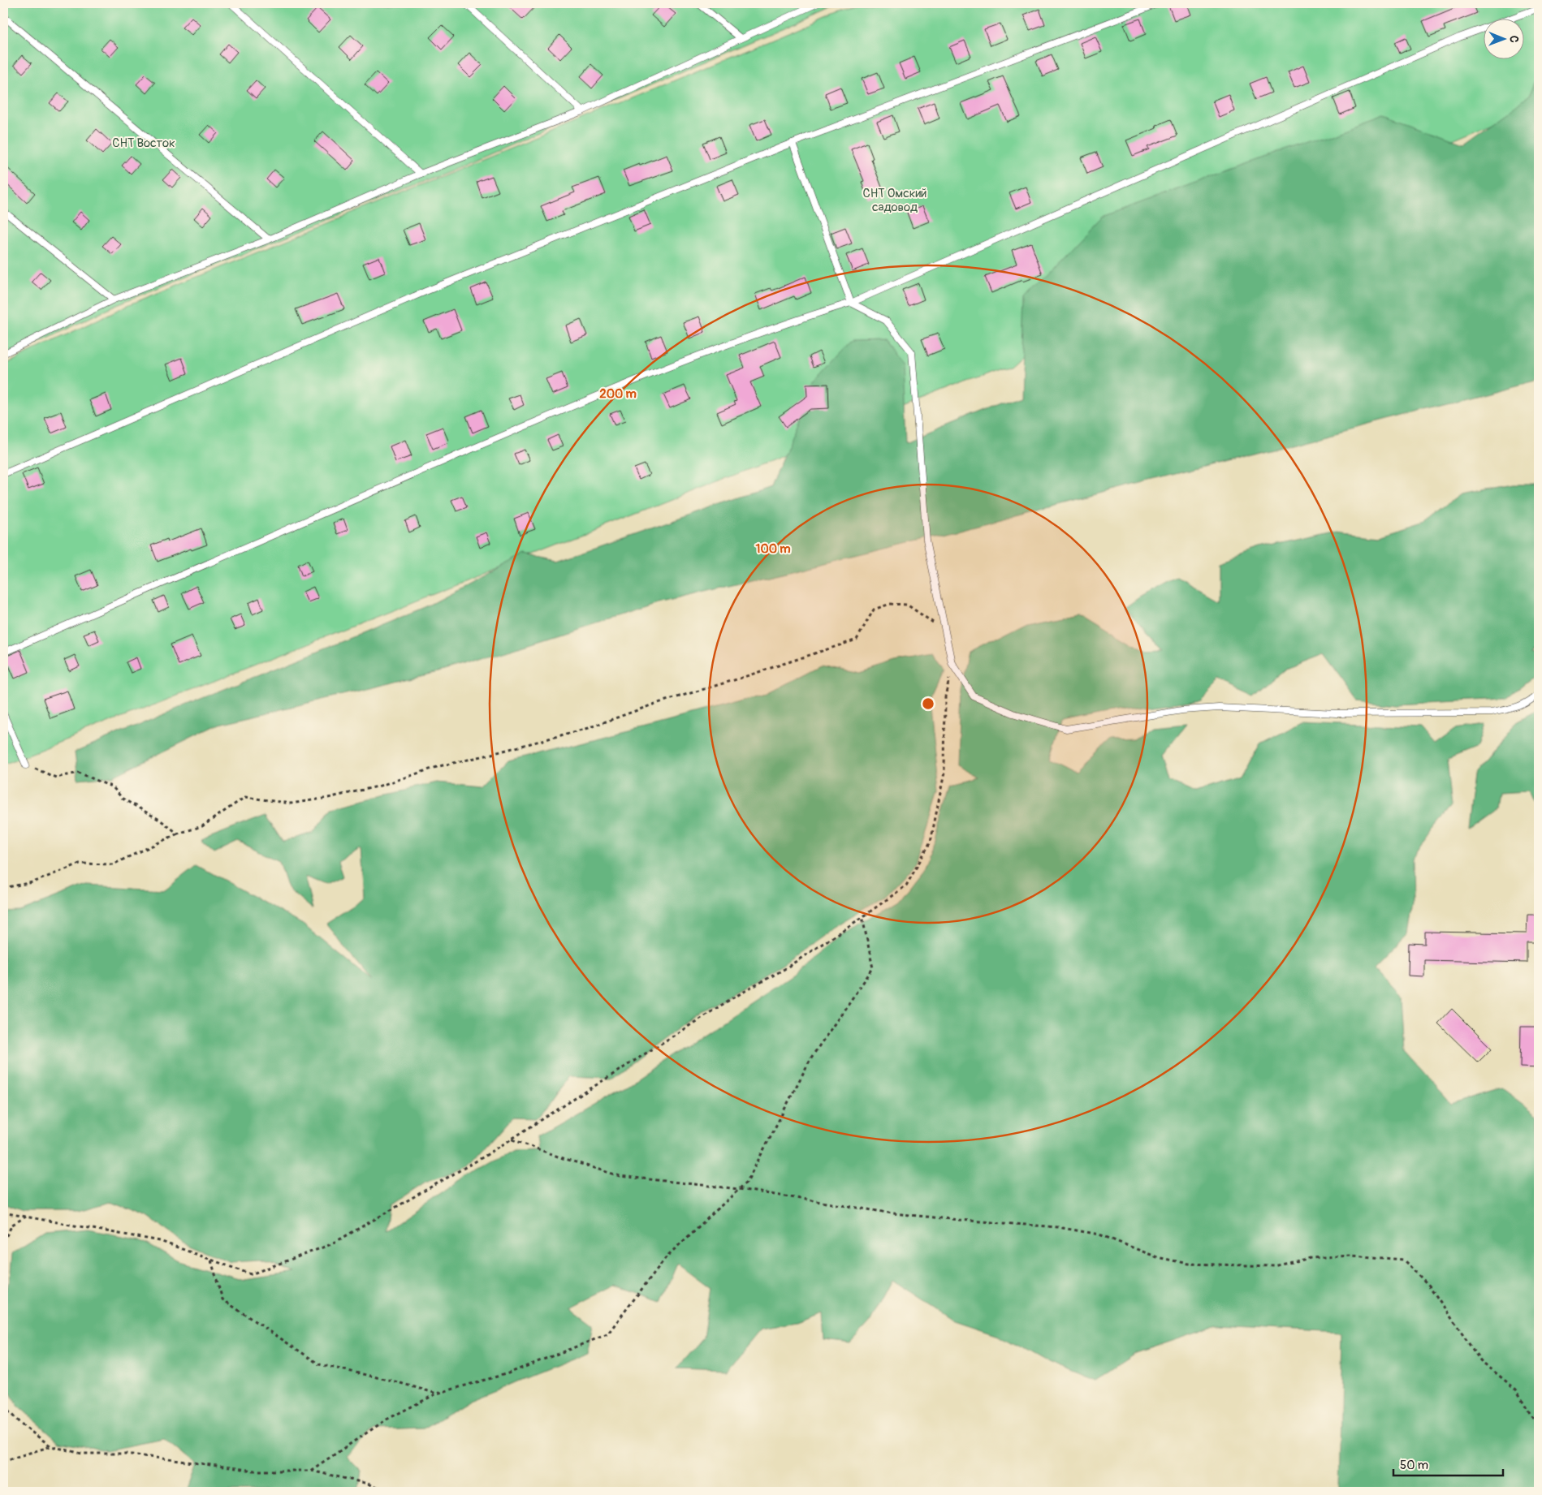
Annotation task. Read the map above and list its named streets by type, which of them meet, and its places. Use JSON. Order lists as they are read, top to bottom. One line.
{"parks":["СНТ Восток","СНТ Омский садовод"],"scale_bar":"50 m","north":"right","rings":["200 m","100 m"]}
